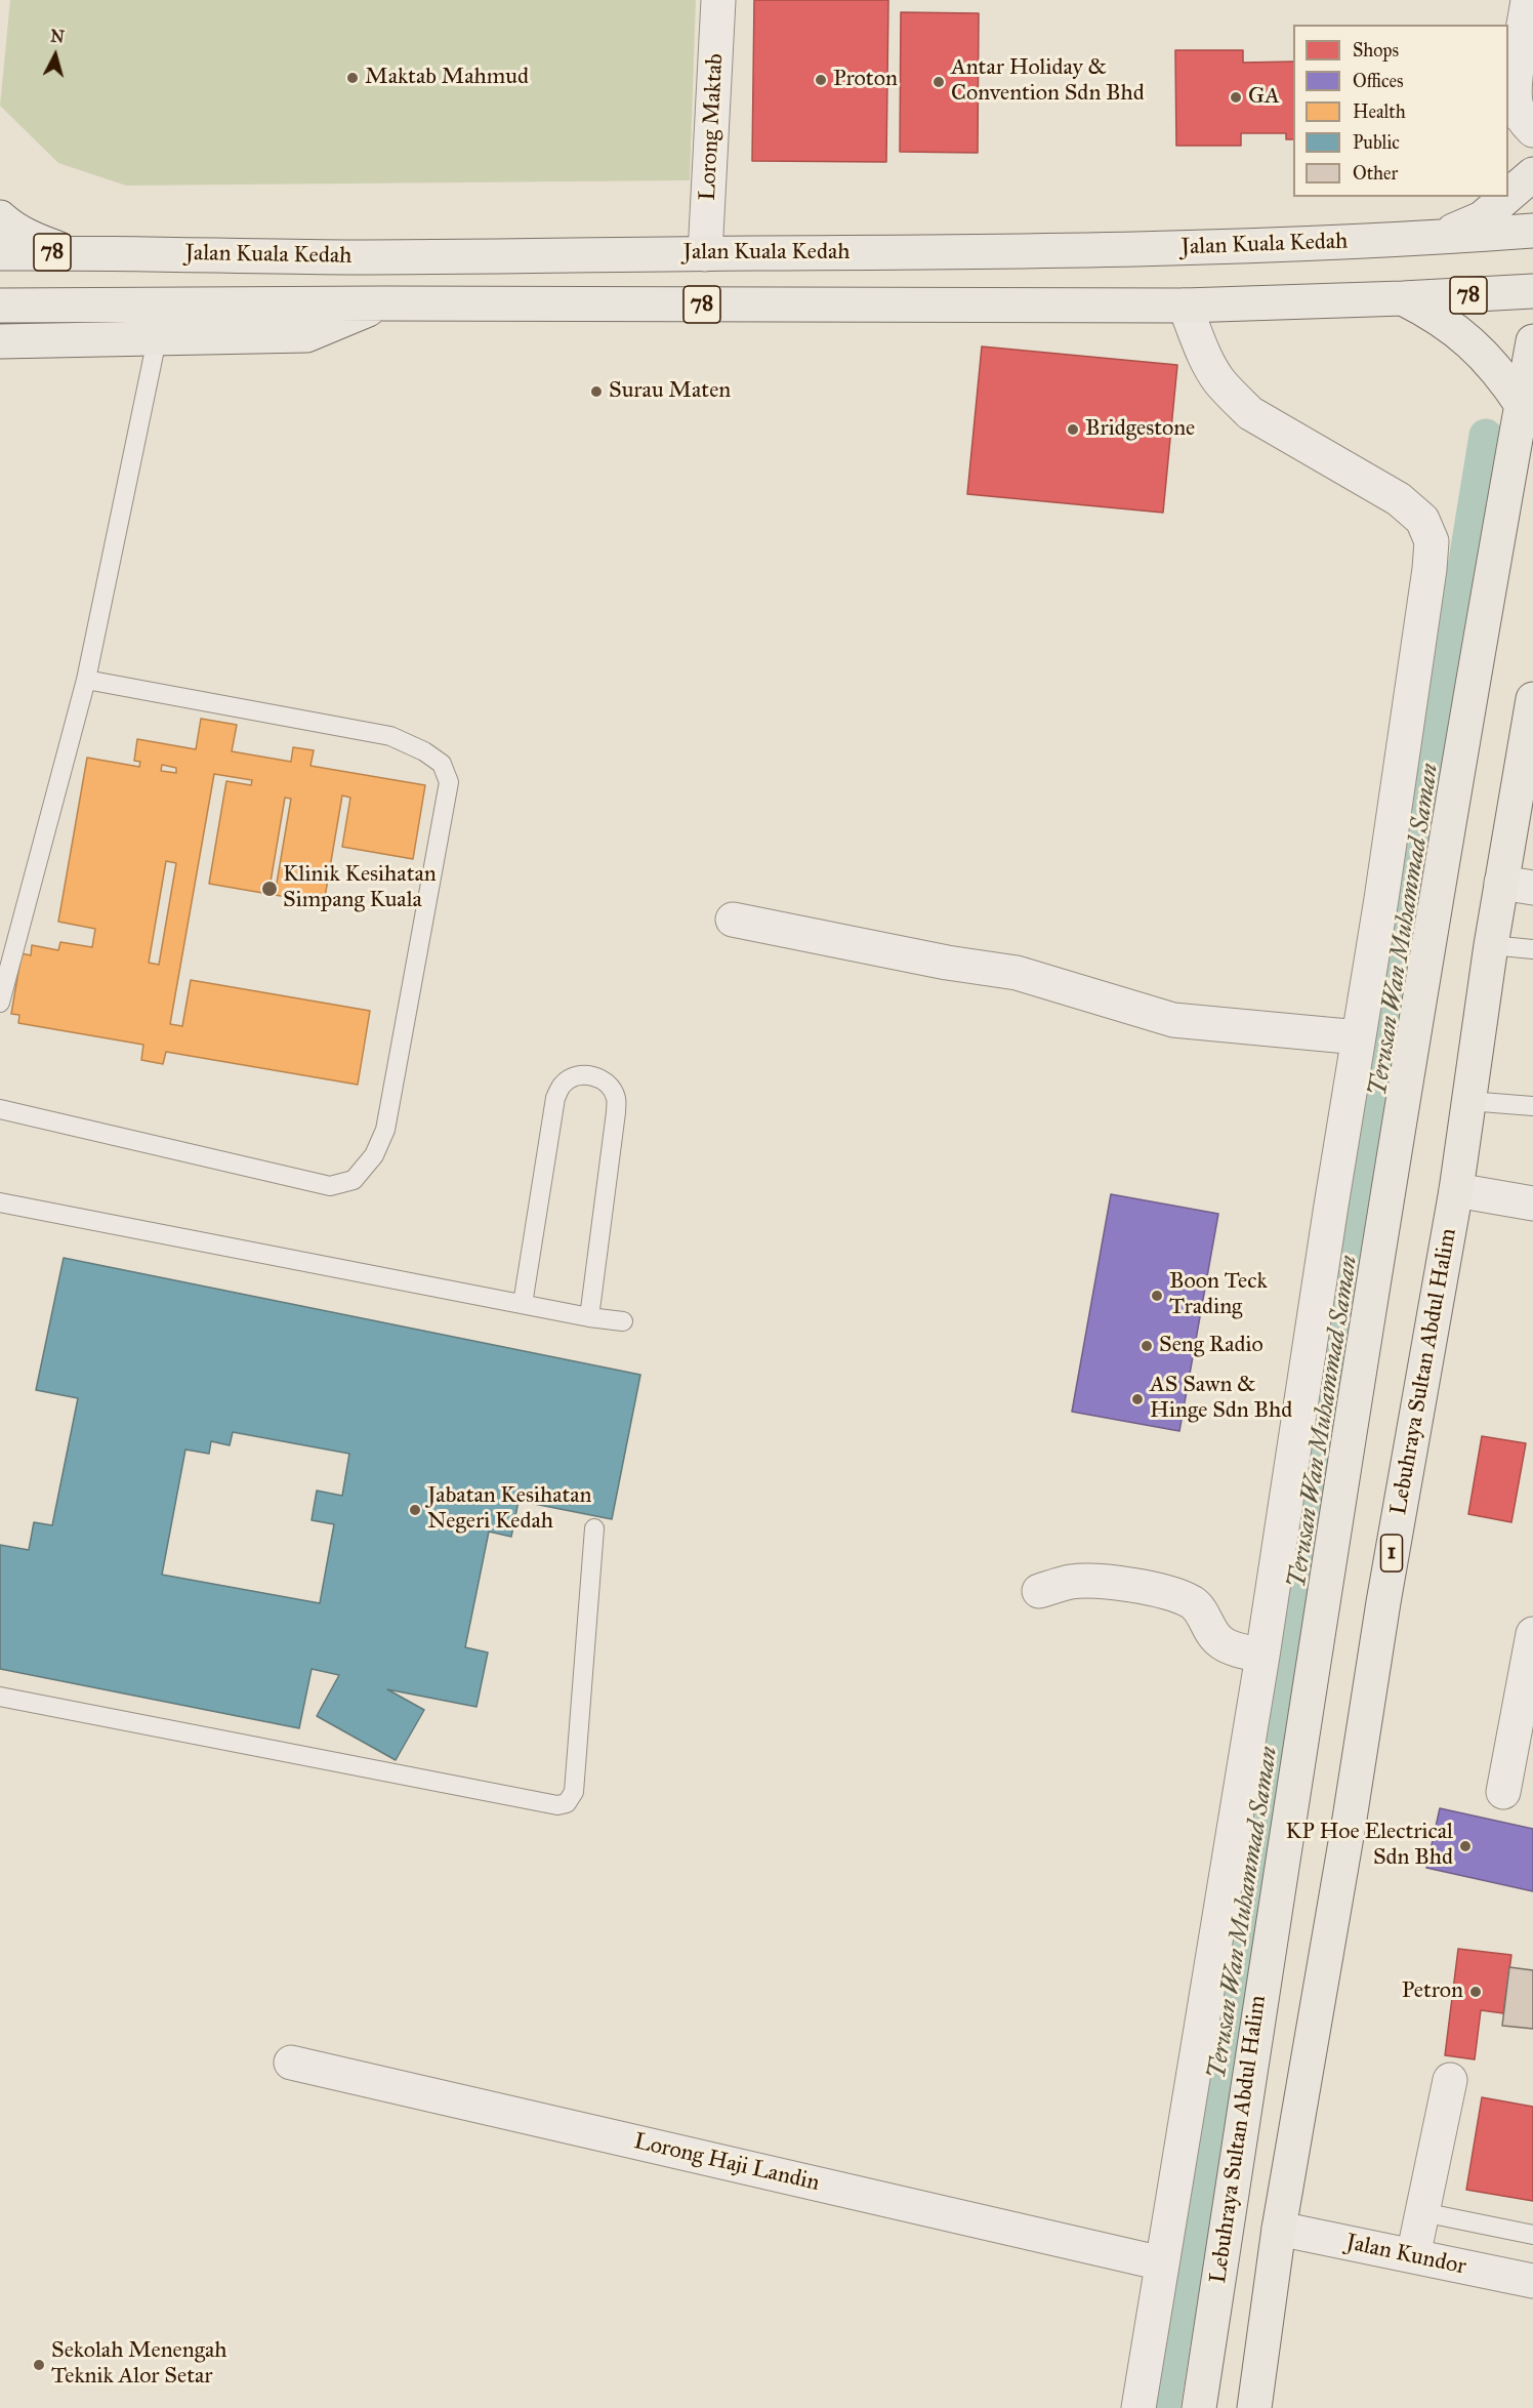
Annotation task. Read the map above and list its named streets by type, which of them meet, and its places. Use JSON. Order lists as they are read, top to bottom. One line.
{"streets":{"main road":["Jalan Kuala Kedah","78","Lebuhraya Sultan Abdul Halim","1"],"street":["Lorong Maktab","Lorong Haji Landin","Jalan Kundor"]},"crossings":[["Lorong Maktab","Jalan Kuala Kedah"],["Lebuhraya Sultan Abdul Halim","Jalan Kundor"]],"water":["Terusan Wan Muhammad Saman"],"places":["Maktab Mahmud","Proton","Antar Holiday & Convention Sdn Bhd","GA","Surau Maten","Bridgestone","Klinik Kesihatan Simpang Kuala","Boon Teck Trading","Seng Radio","AS Sawn & Hinge Sdn Bhd","Jabatan Kesihatan Negeri Kedah","KP Hoe Electrical Sdn Bhd","Petron","Sekolah Menengah Teknik Alor Setar"],"legend":["Shops","Offices","Health","Public","Other"],"north":"top"}
